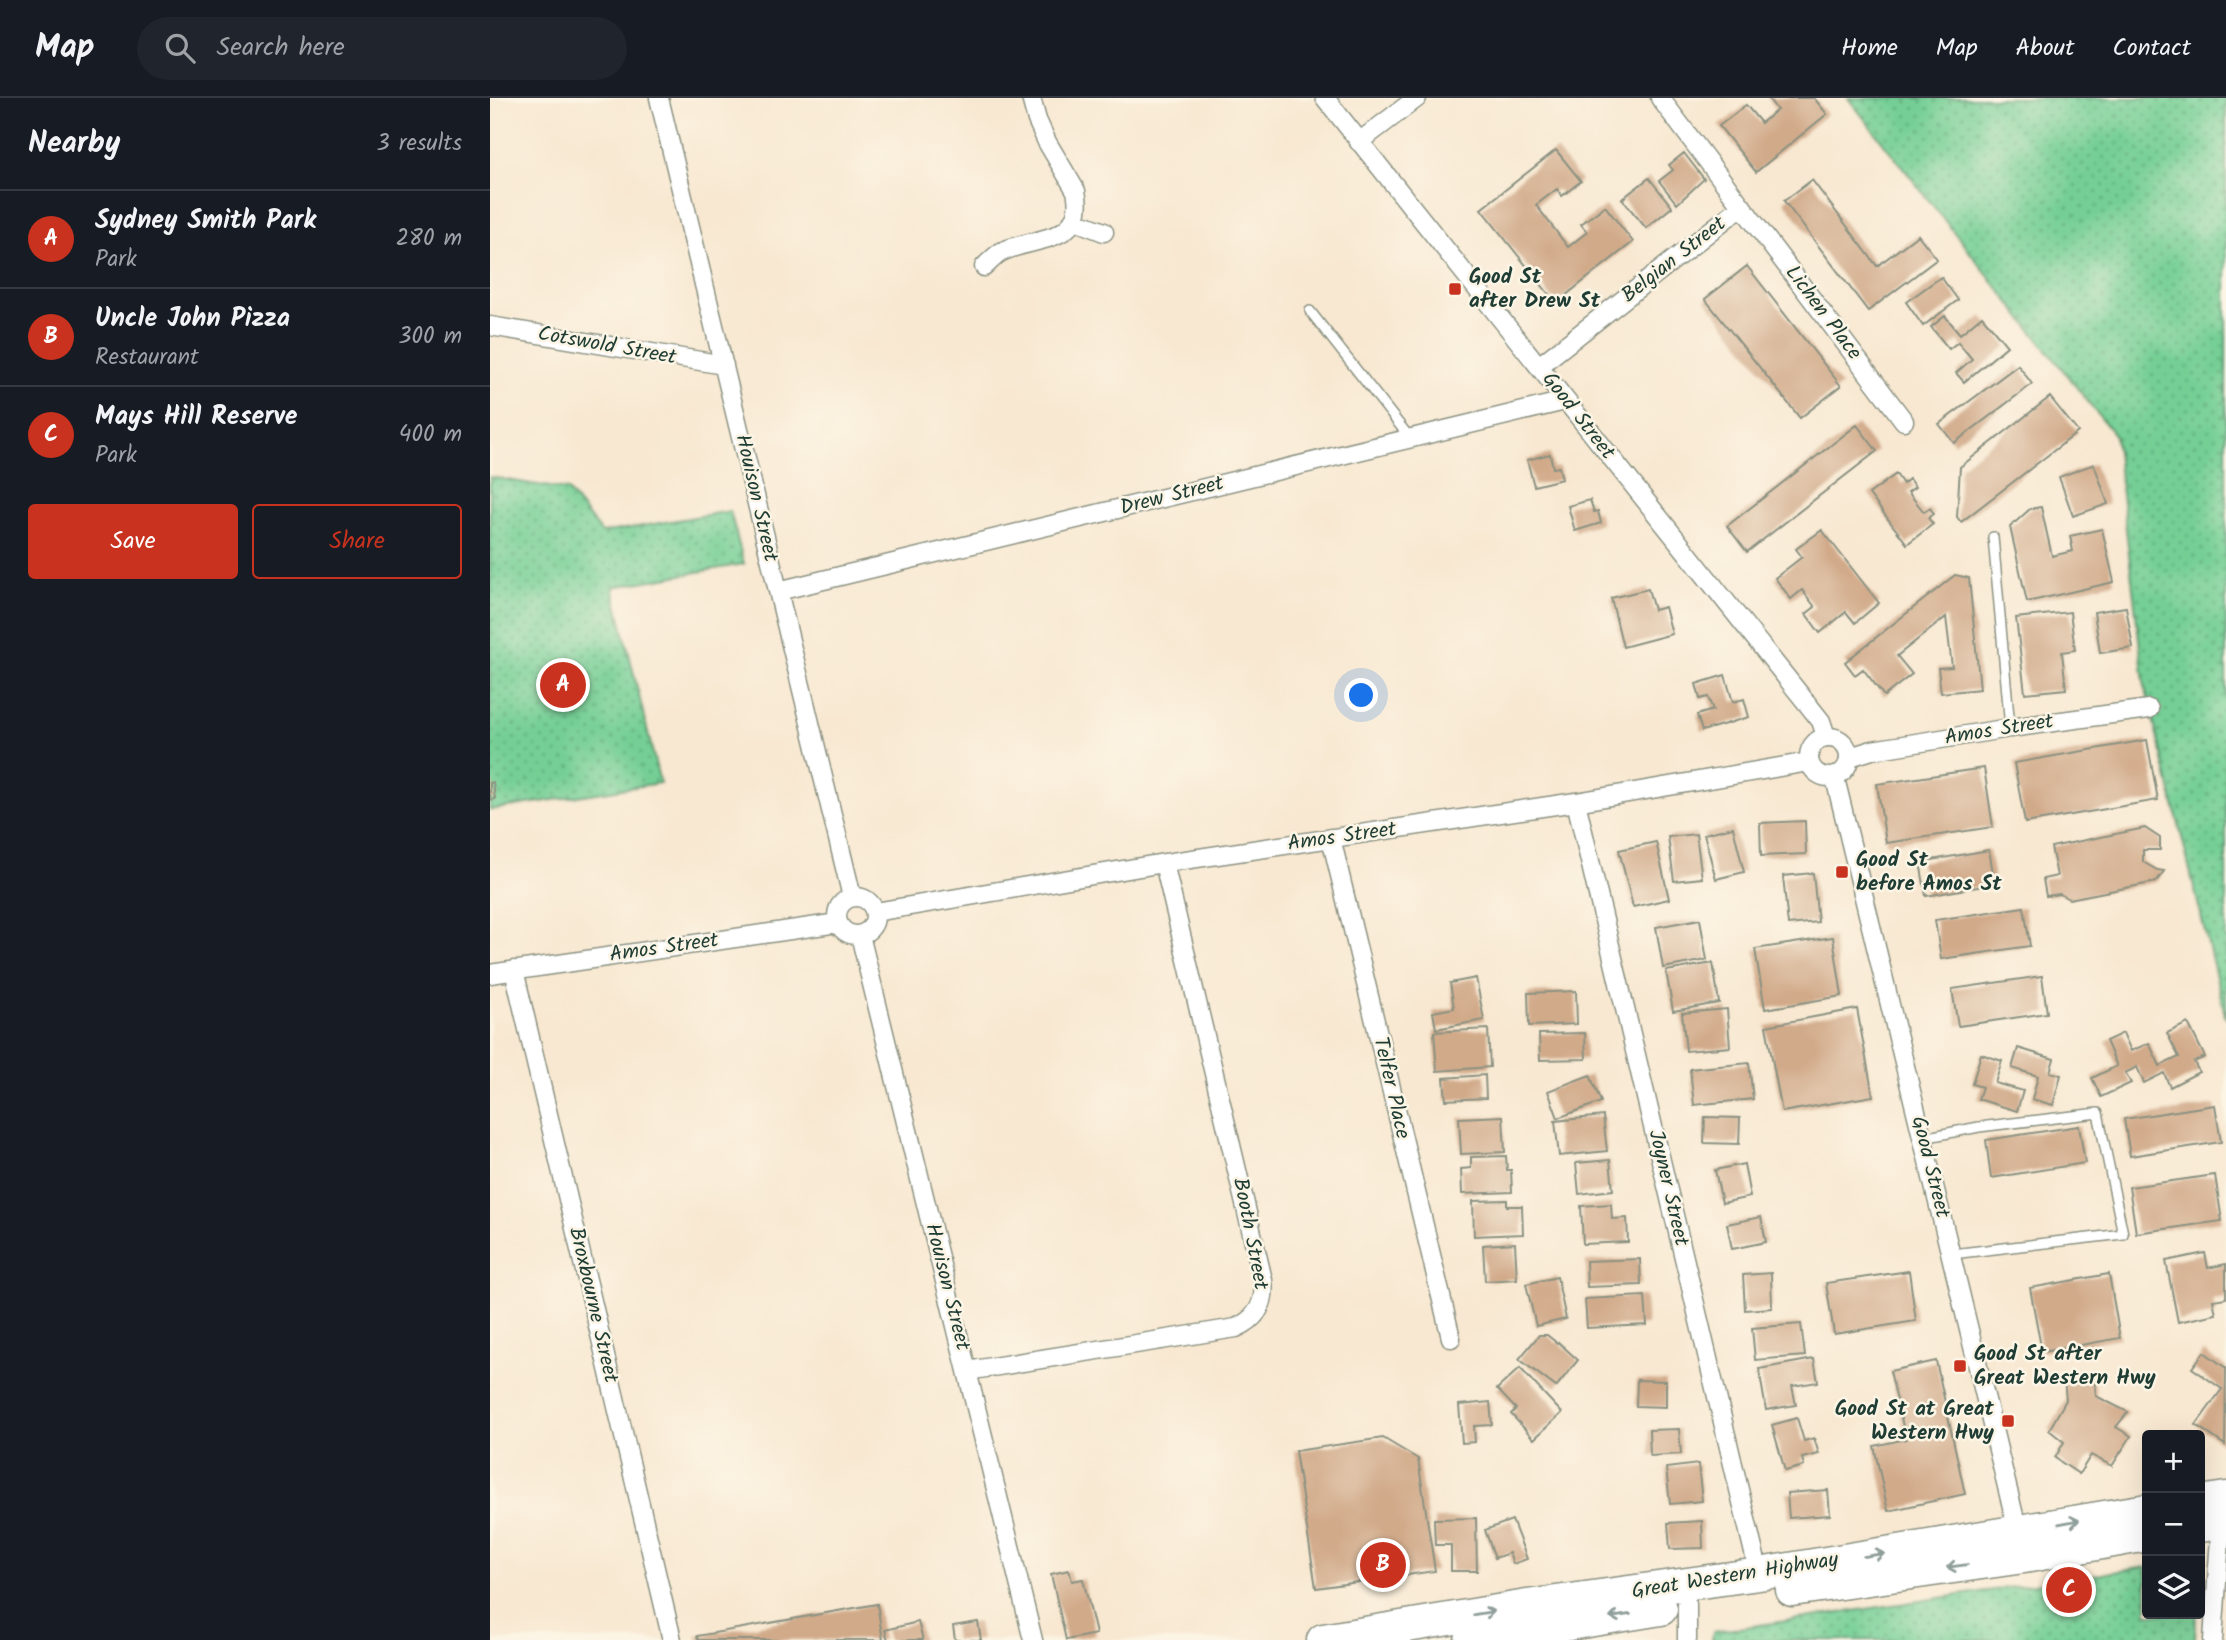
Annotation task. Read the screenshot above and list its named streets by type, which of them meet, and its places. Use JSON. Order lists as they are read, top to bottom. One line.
{"streets":{"highway":["Great Western Highway"],"street":["Belgian Street","Lichen Place","Cotswold Street","Good Street","Drew Street","Houison Street","Amos Street","Telfer Place","Joyner Street","Booth Street","Broxbourne Street"]},"crossings":[["Belgian Street","Lichen Place"],["Belgian Street","Good Street"],["Cotswold Street","Houison Street"],["Good Street","Drew Street"],["Good Street","Amos Street"],["Good Street","Great Western Highway"],["Drew Street","Houison Street"],["Houison Street","Amos Street"],["Houison Street","Booth Street"],["Amos Street","Telfer Place"],["Amos Street","Joyner Street"],["Amos Street","Booth Street"],["Amos Street","Broxbourne Street"],["Joyner Street","Great Western Highway"]],"places":{"transit":["Good St after Drew St","Good St before Amos St","Good St after Great Western Hwy","Good St at Great Western Hwy"]},"page":{"header":"Map","search":"Search here","nav":["Home","Map","About","Contact"],"heading":["Nearby","3 results"],"list":[{"mark":"A","name":"Sydney Smith Park","note":"Park","value":"280 m"},{"mark":"B","name":"Uncle John Pizza","note":"Restaurant","value":"300 m"},{"mark":"C","name":"Mays Hill Reserve","note":"Park","value":"400 m"}],"buttons":["Save","Share"],"pins":["A","B","C"],"map_buttons":["+","−"]}}
